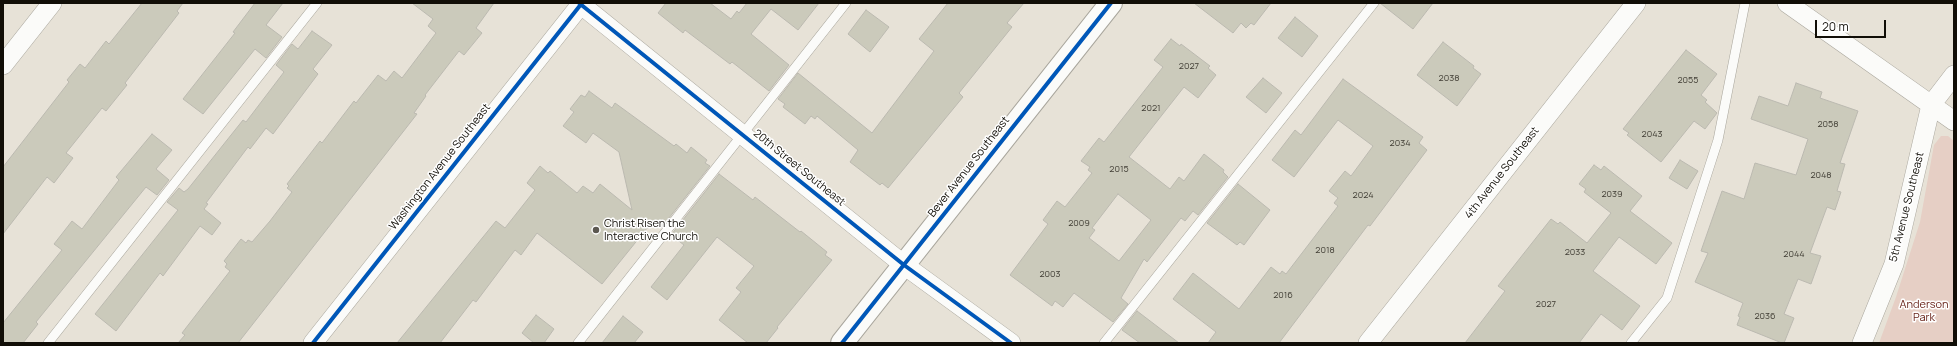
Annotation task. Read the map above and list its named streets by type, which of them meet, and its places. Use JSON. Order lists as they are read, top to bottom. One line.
{"streets":{"street":["Washington Avenue Southeast","Bever Avenue Southeast","20th Street Southeast","4th Avenue Southeast","5th Avenue Southeast"]},"crossings":[["Washington Avenue Southeast","20th Street Southeast"],["Bever Avenue Southeast","20th Street Southeast"]],"parks":["Anderson Park"],"places":["Christ Risen the Interactive Church"],"house_numbers":["2027","2038","2055","2021","2058","2043","2034","2015","2048","2039","2024","2009","2018","2033","2044","2003","2016","2027","2036"],"scale_bar":"20 m"}
